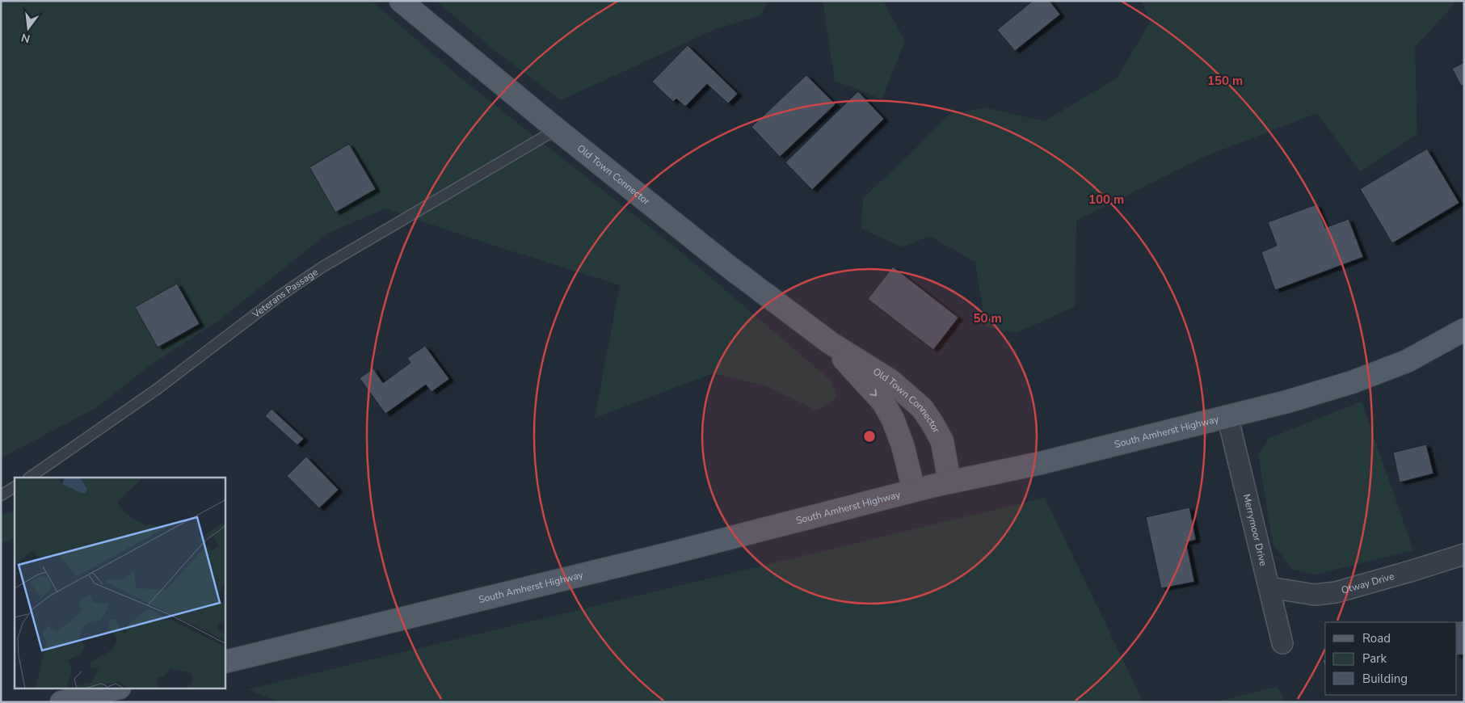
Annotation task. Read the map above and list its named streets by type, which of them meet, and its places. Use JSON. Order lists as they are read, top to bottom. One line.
{"streets":{"main road":["Old Town Connector","South Amherst Highway"],"street":["Merrymoor Drive","Otway Drive"],"lane":["Veterans Passage"]},"crossings":[["Old Town Connector","Veterans Passage"],["Old Town Connector","South Amherst Highway"],["South Amherst Highway","Merrymoor Drive"],["Merrymoor Drive","Otway Drive"]],"legend":["Road","Park","Building"],"north":"bottom","rings":["150 m","100 m","50 m"]}
